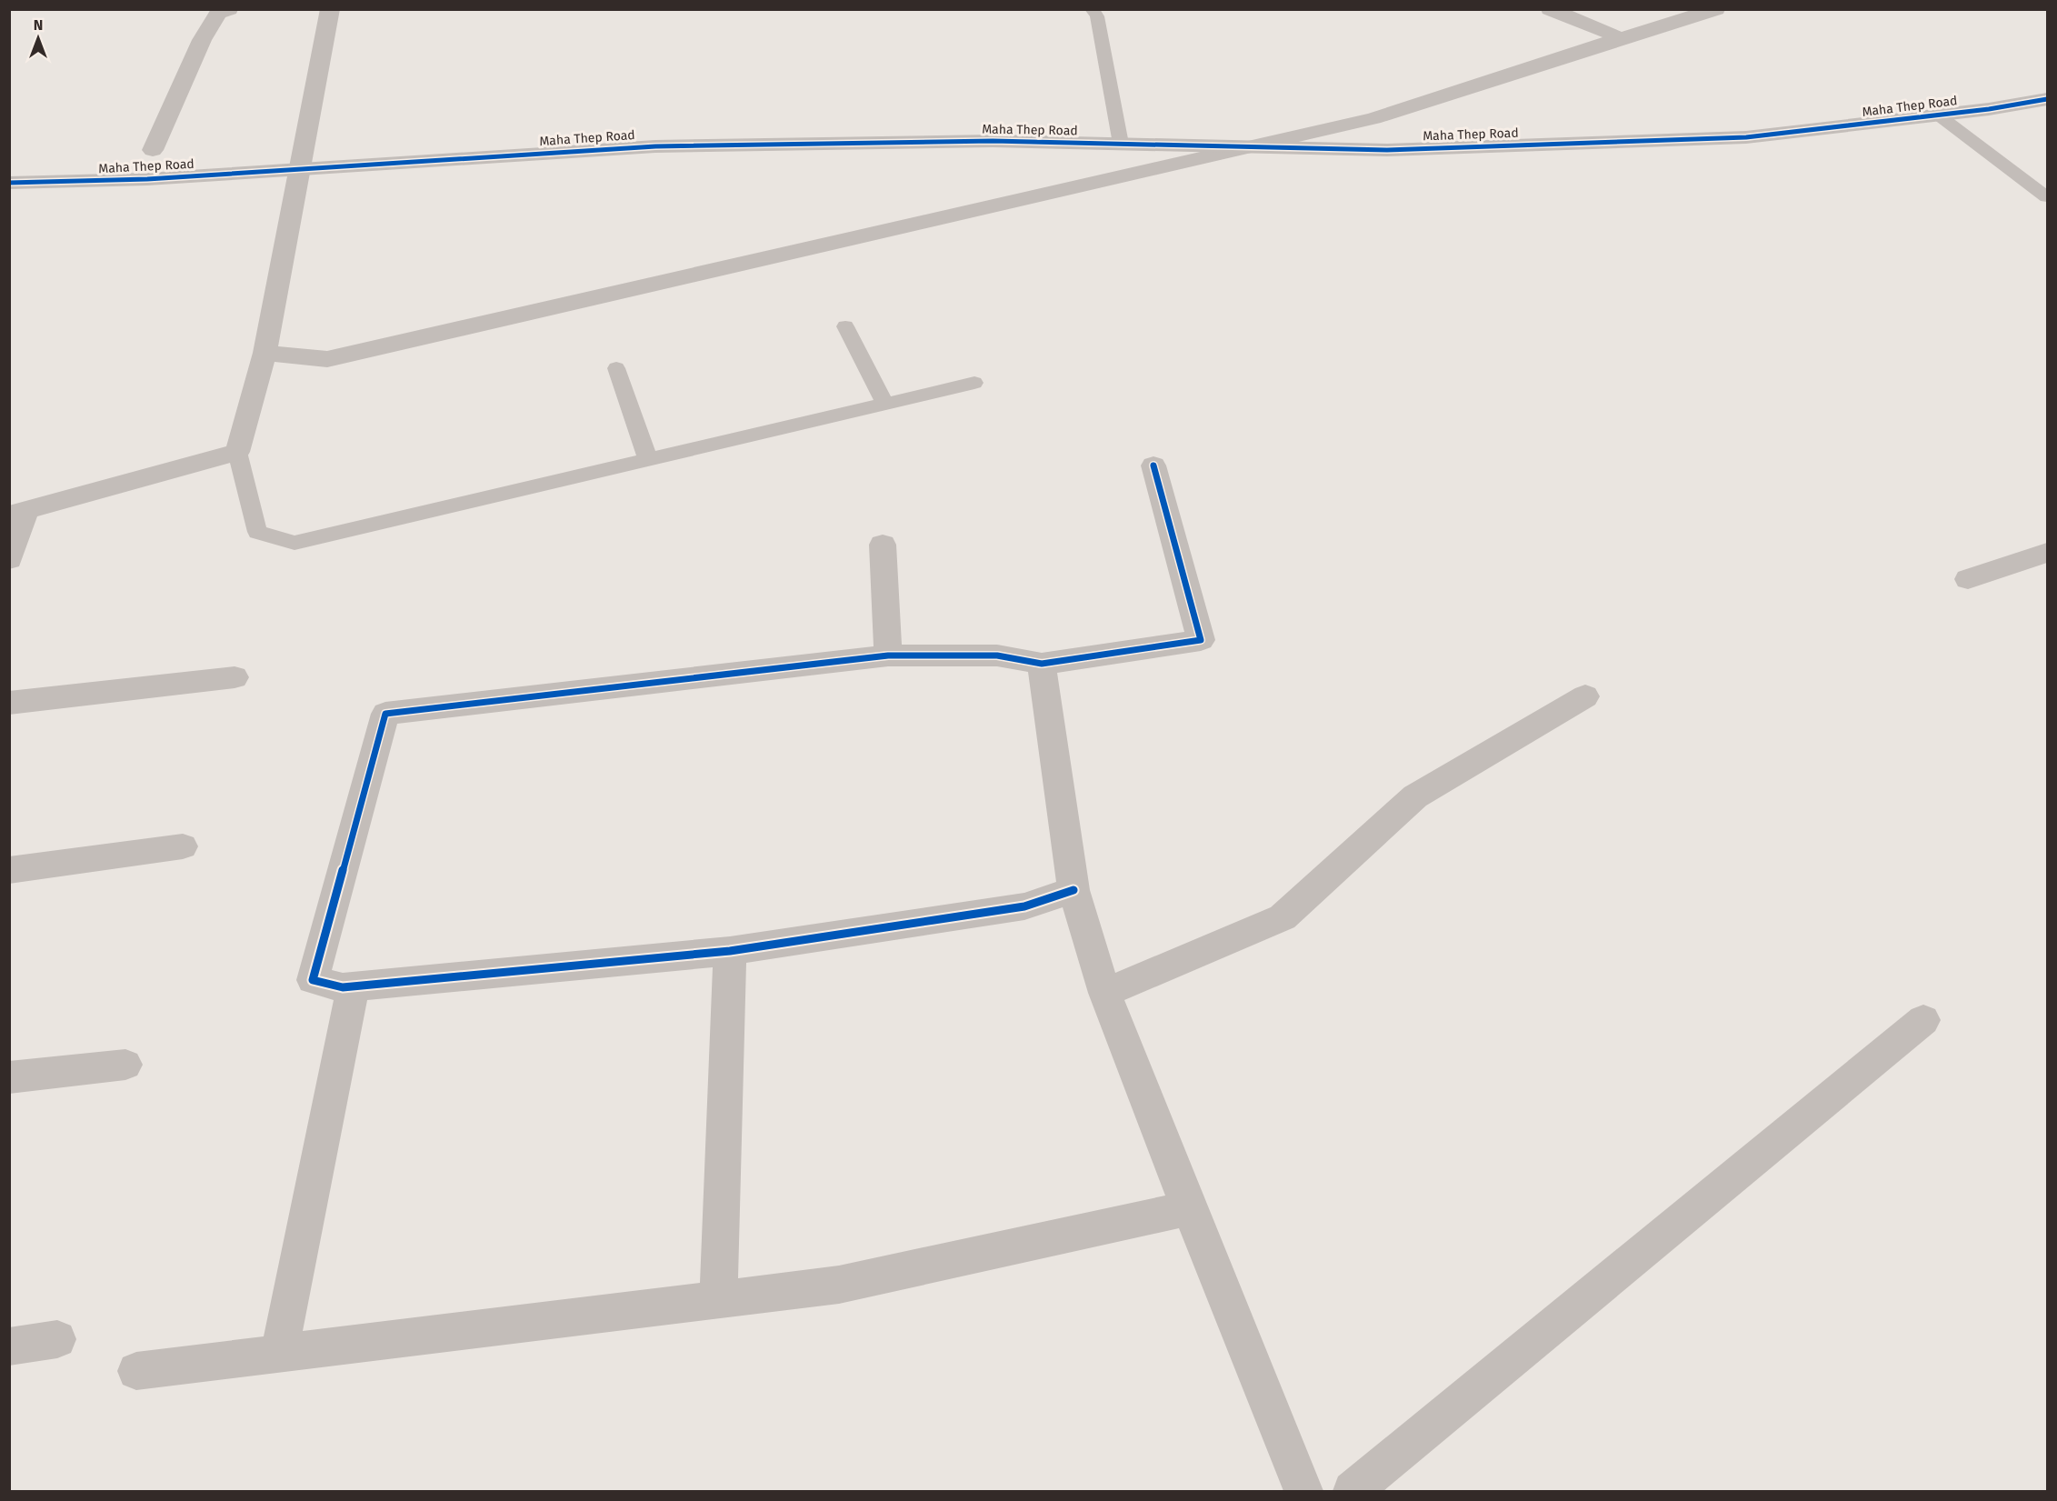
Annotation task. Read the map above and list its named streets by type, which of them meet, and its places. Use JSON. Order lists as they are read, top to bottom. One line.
{"streets":{"street":["Maha Thep Road"]},"north":"top"}
